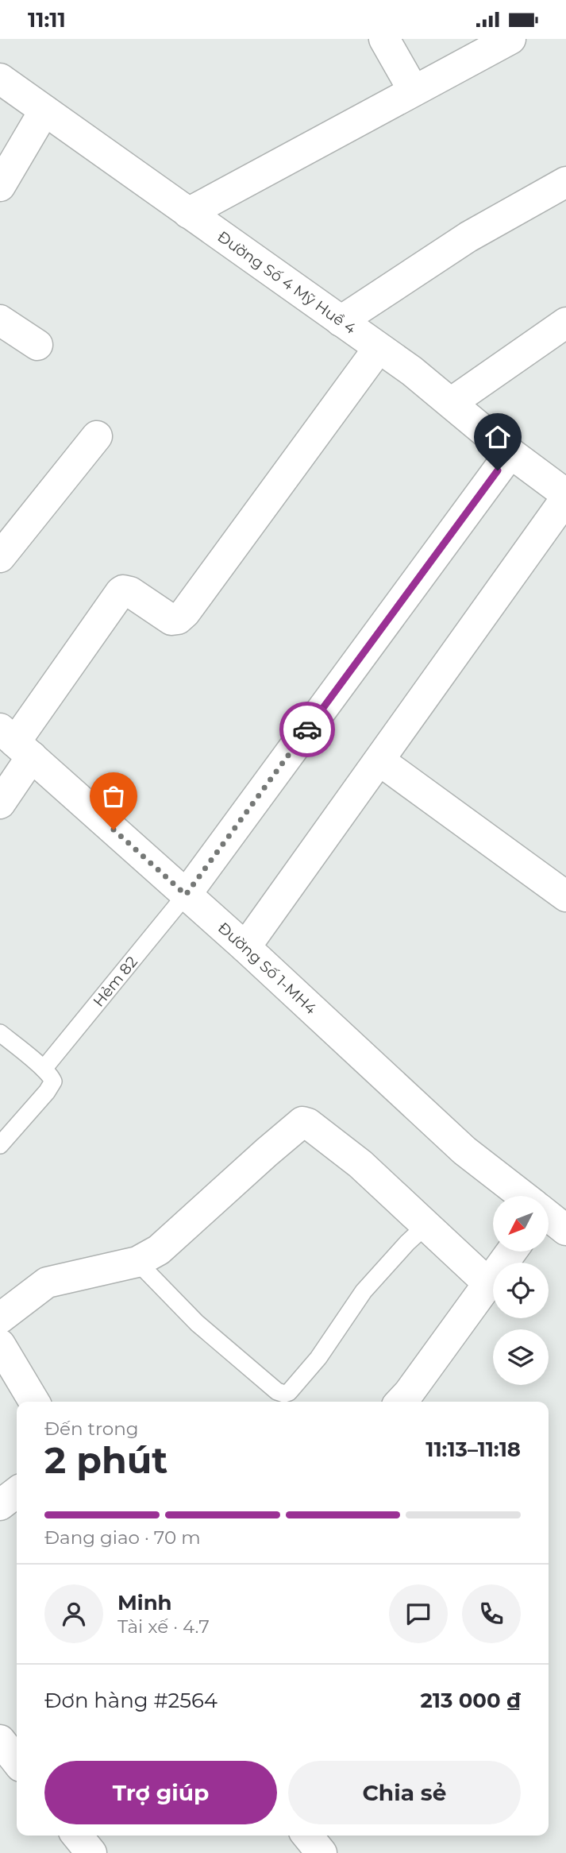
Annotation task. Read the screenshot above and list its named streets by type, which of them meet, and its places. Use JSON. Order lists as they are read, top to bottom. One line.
{"streets":{"street":["Đường Số 4 Mỹ Huề 4","Đường Số 1-MH4"],"lane":["Hẻm 82"]},"crossings":[["Đường Số 1-MH4","Hẻm 82"]],"north":"bottom left","page":{"status":"11:11","heading":["2 phút","Đến trong","11:13–11:18"],"panel":["Minh","Tài xế · 4.7","Đơn hàng #2564","213 000 ₫"],"bar":"Đang giao · 70 m","buttons":["Trợ giúp","Chia sẻ"]}}
